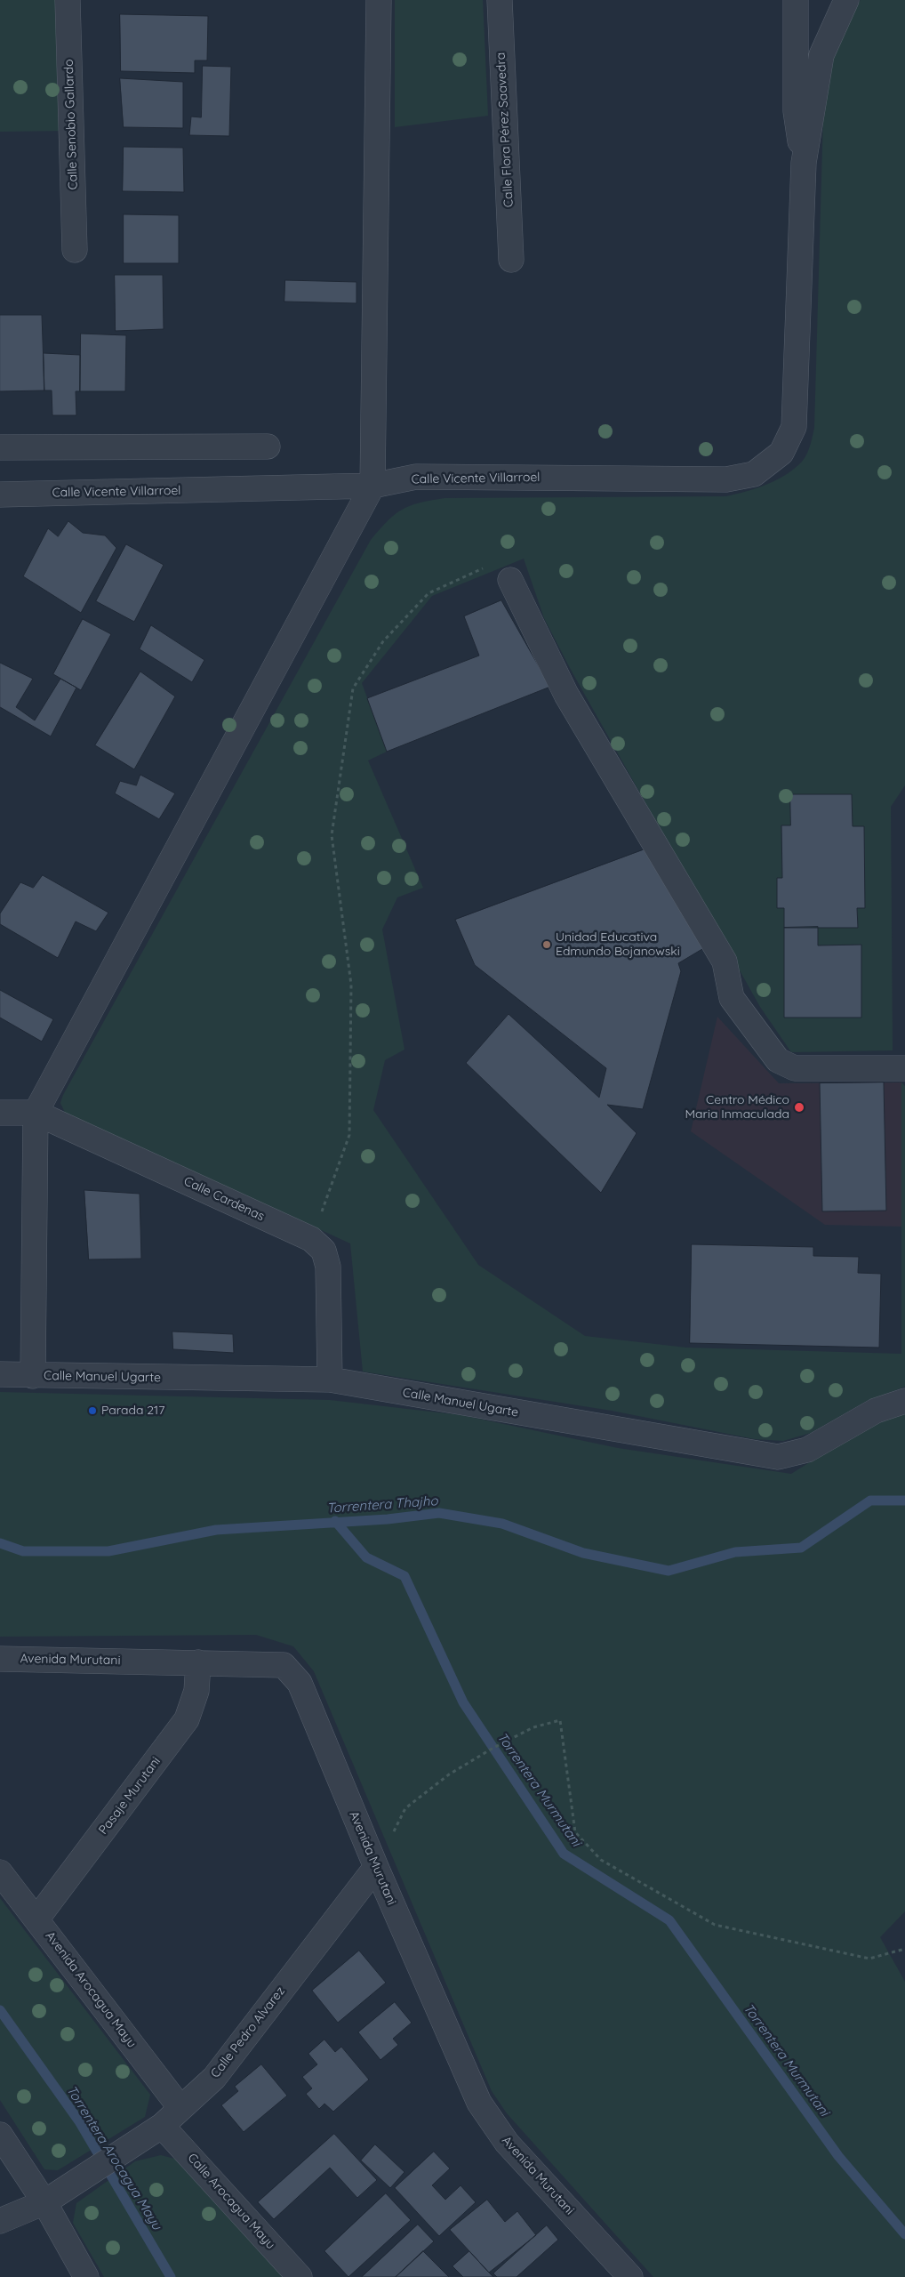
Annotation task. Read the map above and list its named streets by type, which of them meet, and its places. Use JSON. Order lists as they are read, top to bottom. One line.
{"streets":{"street":["Calle Senobio Gallardo","Calle Flora Pérez Saavedra","Calle Vicente Villarroel","Calle Cardenas","Calle Manuel Ugarte","Avenida Murutani","Pasaje Murutani","Avenida Arocagua Mayu","Calle Pedro Alvarez","Calle Arocagua Mayu"]},"crossings":[["Calle Cardenas","Calle Manuel Ugarte"],["Avenida Murutani","Pasaje Murutani"],["Avenida Murutani","Calle Pedro Alvarez"],["Pasaje Murutani","Avenida Arocagua Mayu"],["Avenida Arocagua Mayu","Calle Pedro Alvarez"],["Calle Pedro Alvarez","Calle Arocagua Mayu"]],"water":["Torrentera Thajho","Torrentera Murmutani","Torrentera Arocagua Mayu"],"places":["Unidad Educativa Edmundo Bojanowski","Centro Médico Maria Inmaculada","Parada 217"]}
